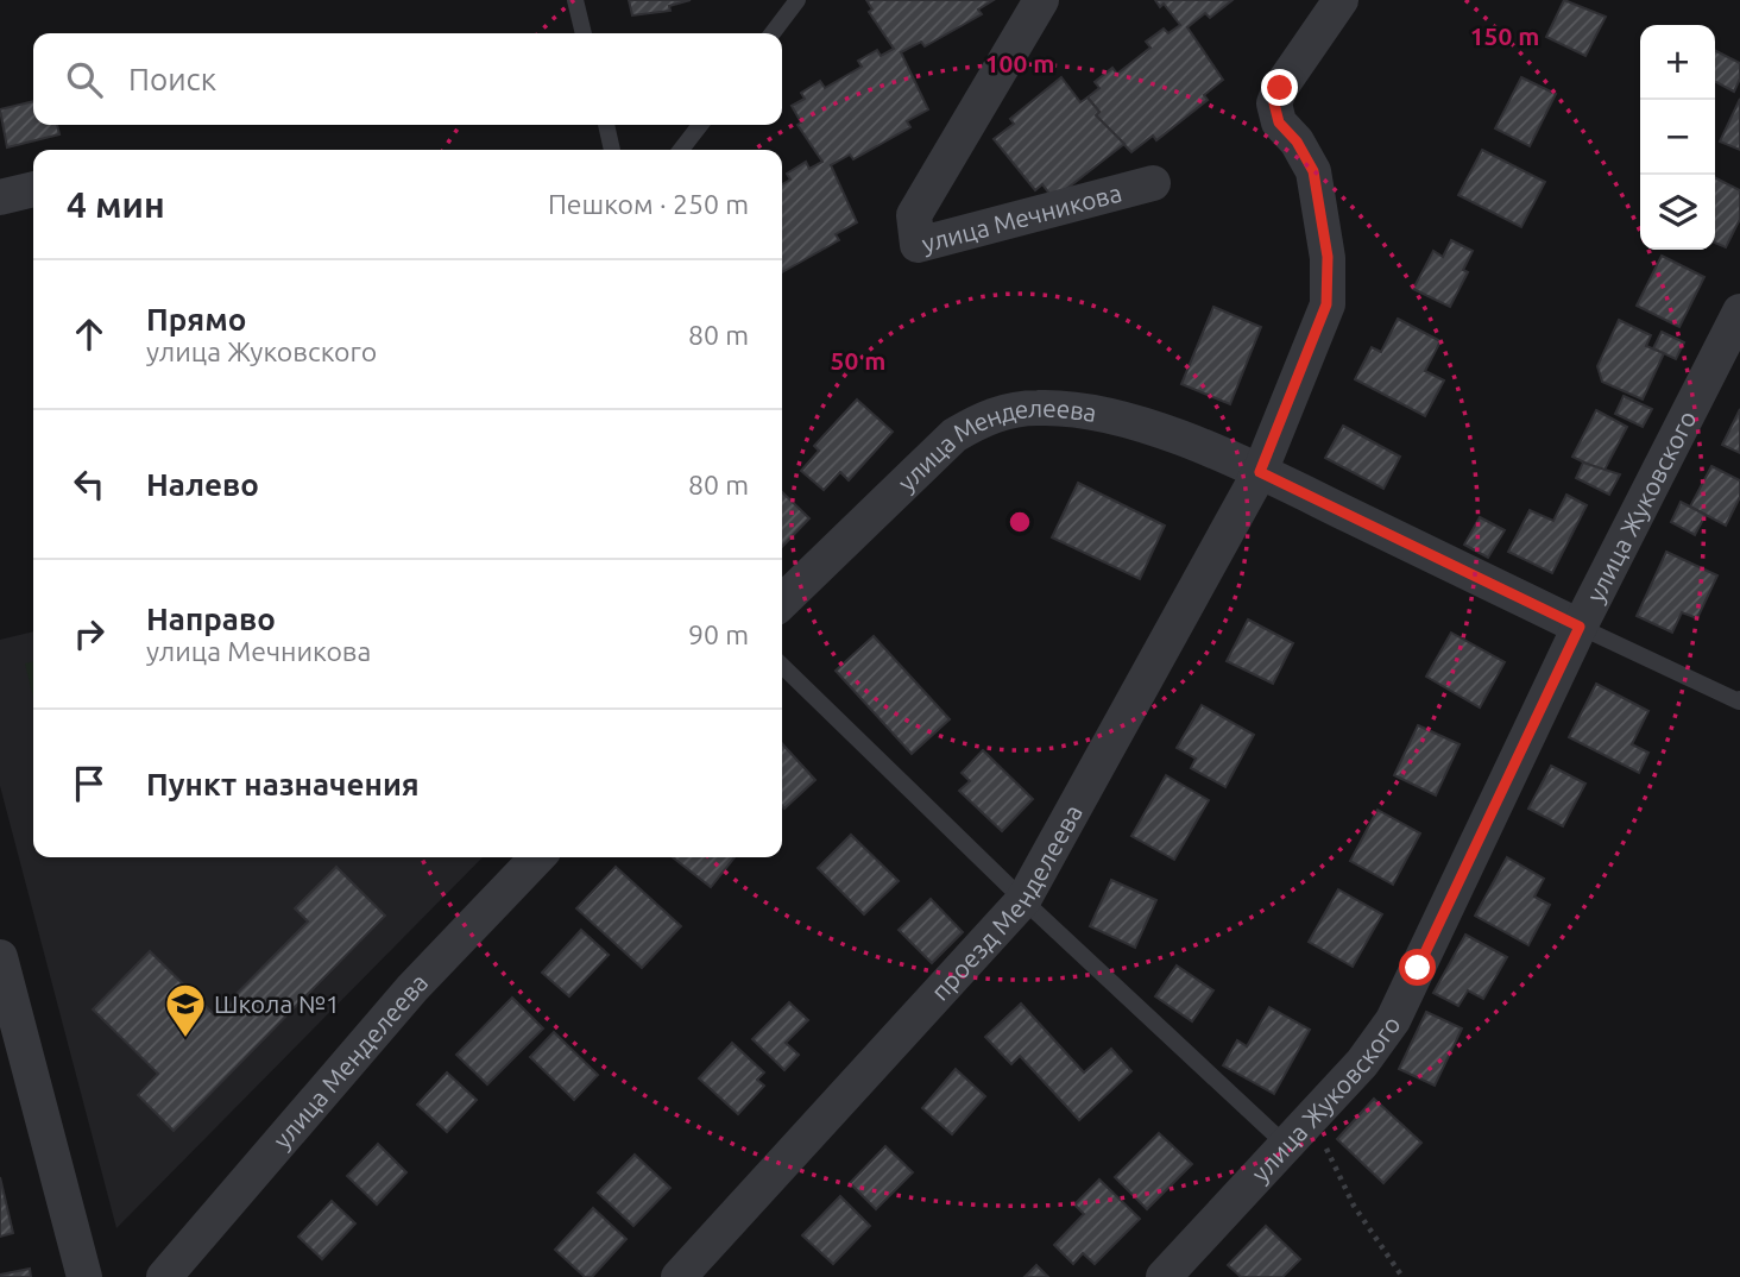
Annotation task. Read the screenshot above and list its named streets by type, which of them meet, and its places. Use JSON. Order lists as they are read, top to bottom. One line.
{"streets":{"street":["улица Мечникова","улица Менделеева","улица Жуковского","проезд Менделеева"]},"crossings":[["улица Менделеева","улица Жуковского"],["улица Менделеева","проезд Менделеева"]],"places":{"school or university":["Школа №1"]},"page":{"map_buttons":["+","−"],"search":"Поиск","heading":["4 мин","Пешком · 250 m"],"list":[["Прямо","улица Жуковского","80 m"],["Налево","80 m"],["Направо","улица Мечникова","90 m"],"Пункт назначения"]},"rings":["150 m","100 m","50 m"]}
